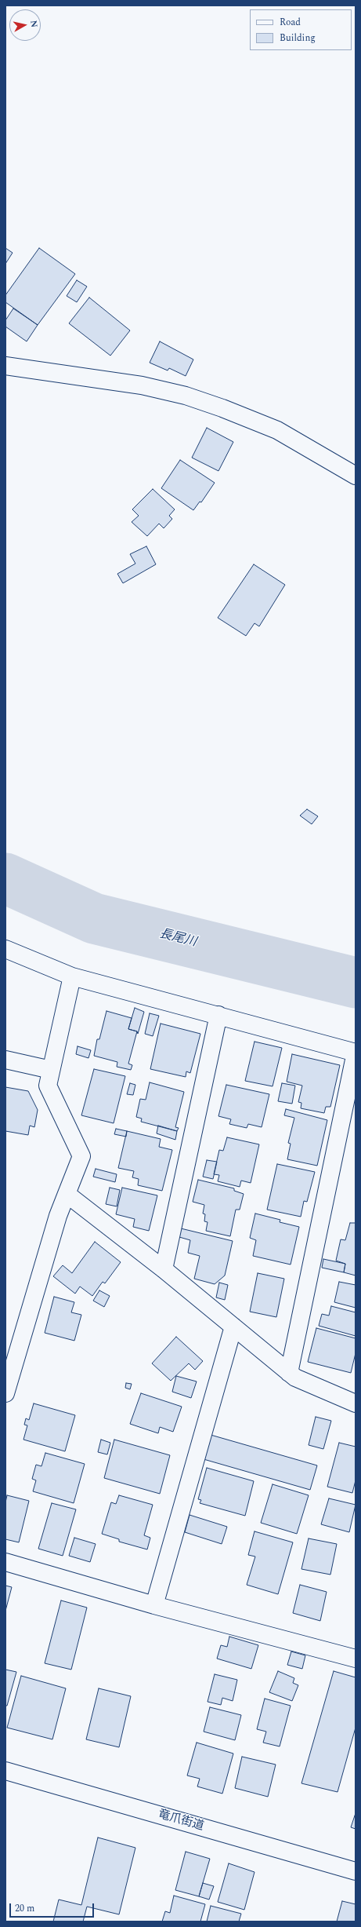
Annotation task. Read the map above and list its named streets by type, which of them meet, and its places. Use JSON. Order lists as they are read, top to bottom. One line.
{"streets":{"street":["竜爪街道"]},"water":["長尾川"],"legend":["Road","Building"],"scale_bar":"20 m","north":"right"}
